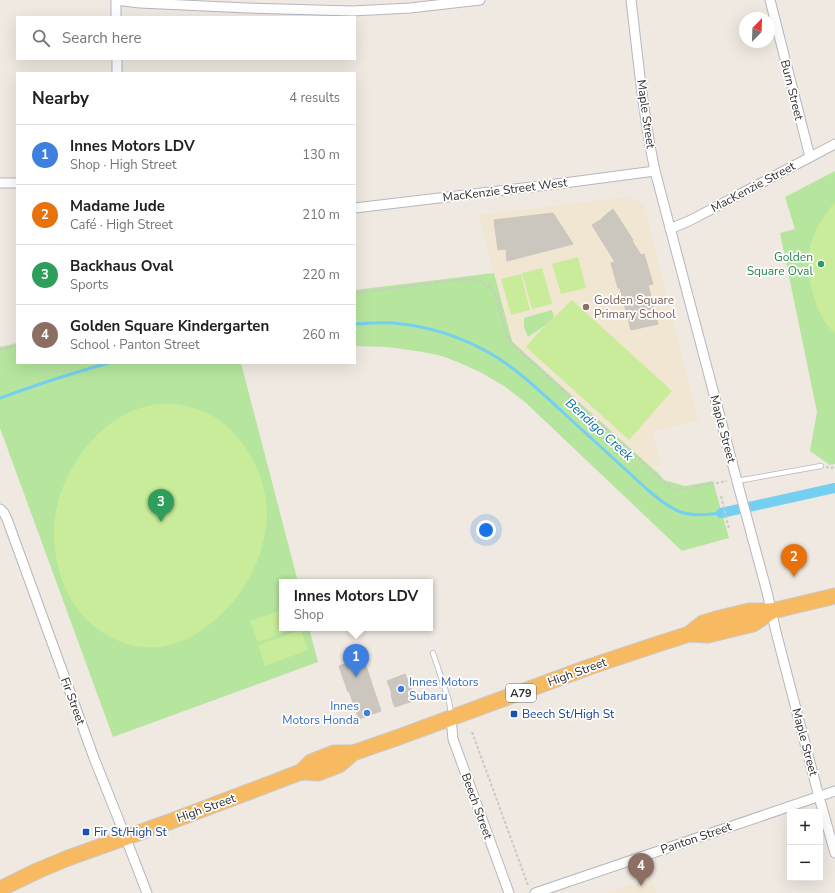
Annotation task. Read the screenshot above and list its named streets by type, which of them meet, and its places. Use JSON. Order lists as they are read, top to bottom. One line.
{"streets":{"highway":["High Street","A79"],"street":["Burn Street","Maple Street","MacKenzie Street","MacKenzie Street West","Fir Street","Beech Street","Panton Street"]},"crossings":[["Burn Street","MacKenzie Street"],["Maple Street","MacKenzie Street"],["Maple Street","MacKenzie Street West"],["Maple Street","High Street"],["Maple Street","Panton Street"],["High Street","Fir Street"],["High Street","Beech Street"]],"water":["Bendigo Creek"],"places":{"other":["Golden Square Oval","Golden Square Primary School","Innes Motors Subaru","Innes Motors Honda"],"transit":["Beech St/High St","Fir St/High St"]},"north":"top right","page":{"search":"Search here","heading":["Nearby","4 results"],"list":[{"mark":"1","name":"Innes Motors LDV","note":"Shop · High Street","value":"130 m"},{"mark":"2","name":"Madame Jude","note":"Café · High Street","value":"210 m"},{"mark":"3","name":"Backhaus Oval","note":"Sports","value":"220 m"},{"mark":"4","name":"Golden Square Kindergarten","note":"School · Panton Street","value":"260 m"}],"pins":["3","2","1","4"],"popup":["Innes Motors LDV","Shop"],"map_buttons":["+","−"]}}
